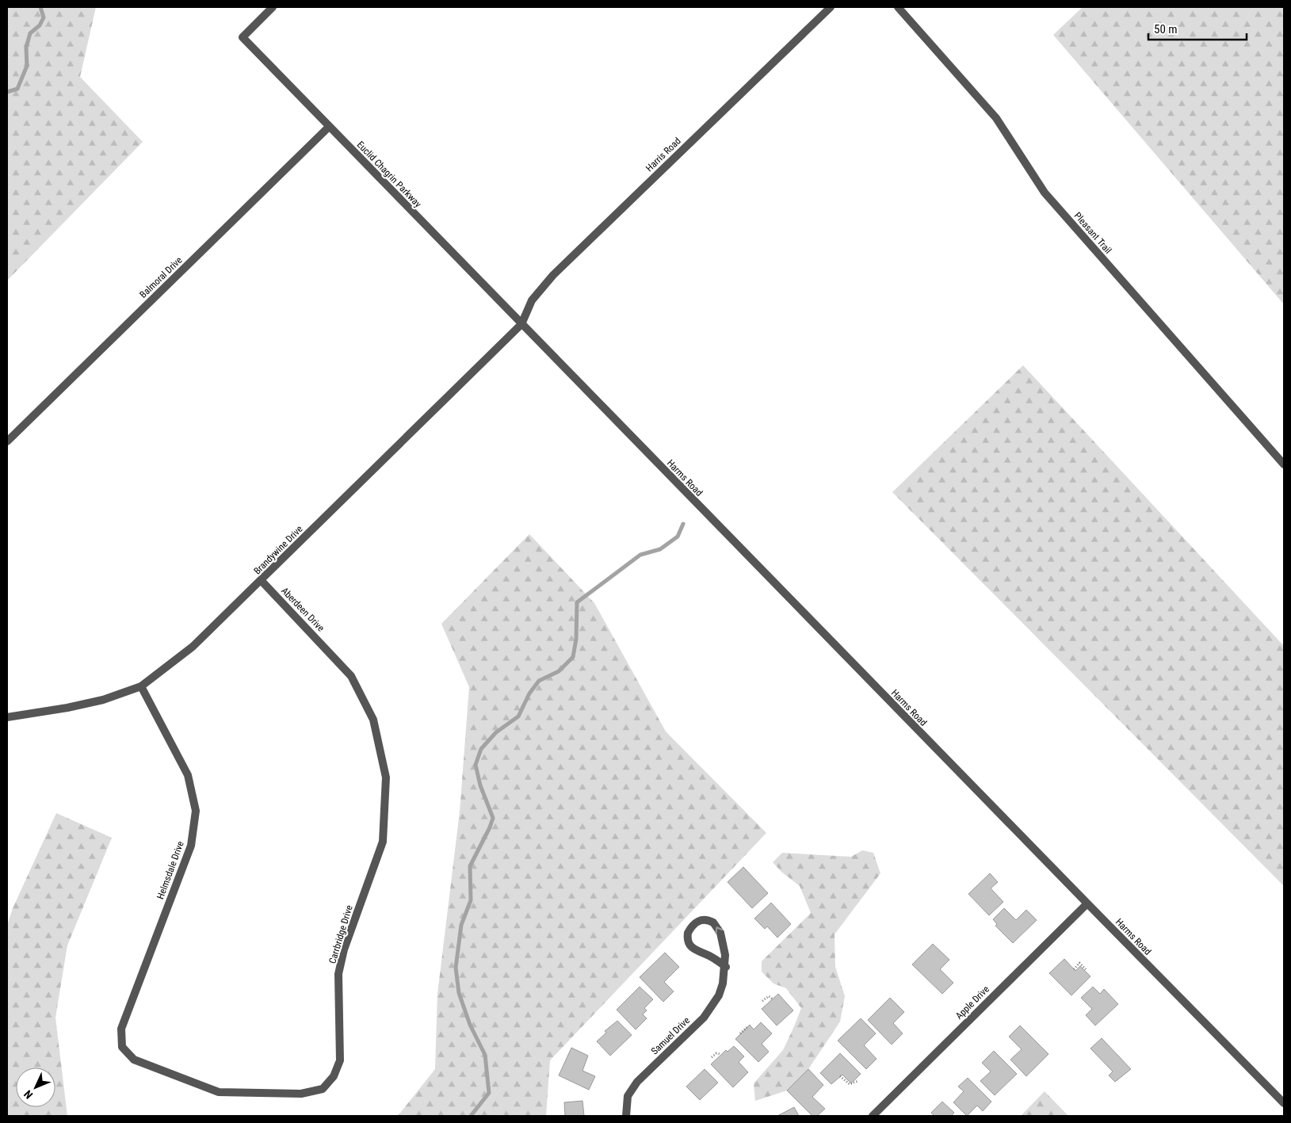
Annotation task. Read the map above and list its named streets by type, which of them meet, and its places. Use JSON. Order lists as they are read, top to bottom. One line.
{"streets":{"street":["Harris Road","Euclid Chagrin Parkway","Pleasant Trail","Balmoral Drive","Harms Road","Brandywine Drive","Aberdeen Drive","Helmsdale Drive","Carrbridge Drive","Apple Drive","Samuel Drive"]},"crossings":[["Harris Road","Euclid Chagrin Parkway"],["Harris Road","Harms Road"],["Harris Road","Brandywine Drive"],["Euclid Chagrin Parkway","Balmoral Drive"],["Euclid Chagrin Parkway","Harms Road"],["Euclid Chagrin Parkway","Brandywine Drive"],["Harms Road","Brandywine Drive"],["Harms Road","Apple Drive"],["Brandywine Drive","Aberdeen Drive"],["Brandywine Drive","Helmsdale Drive"],["Aberdeen Drive","Carrbridge Drive"],["Helmsdale Drive","Carrbridge Drive"]],"scale_bar":"50 m","north":"bottom left"}
